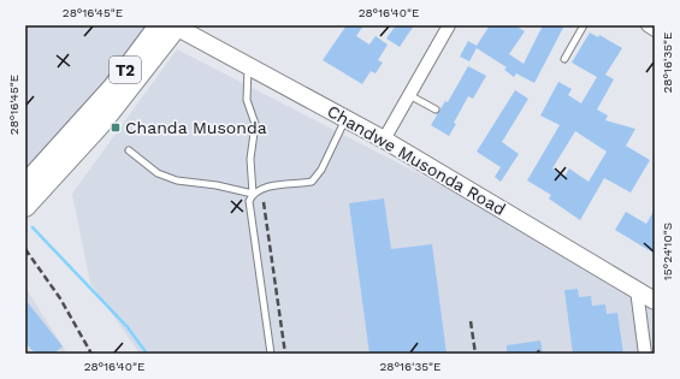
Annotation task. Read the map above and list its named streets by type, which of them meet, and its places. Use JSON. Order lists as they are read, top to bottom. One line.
{"streets":{"main road":["T2"],"street":["Chandwe Musonda Road"]},"crossings":[["T2","Chandwe Musonda Road"]],"places":{"transit":["Chanda Musonda"]},"coordinates":["28°16'45\"E","28°16'40\"E","28°16'35\"E","15°24'10\"S"]}
